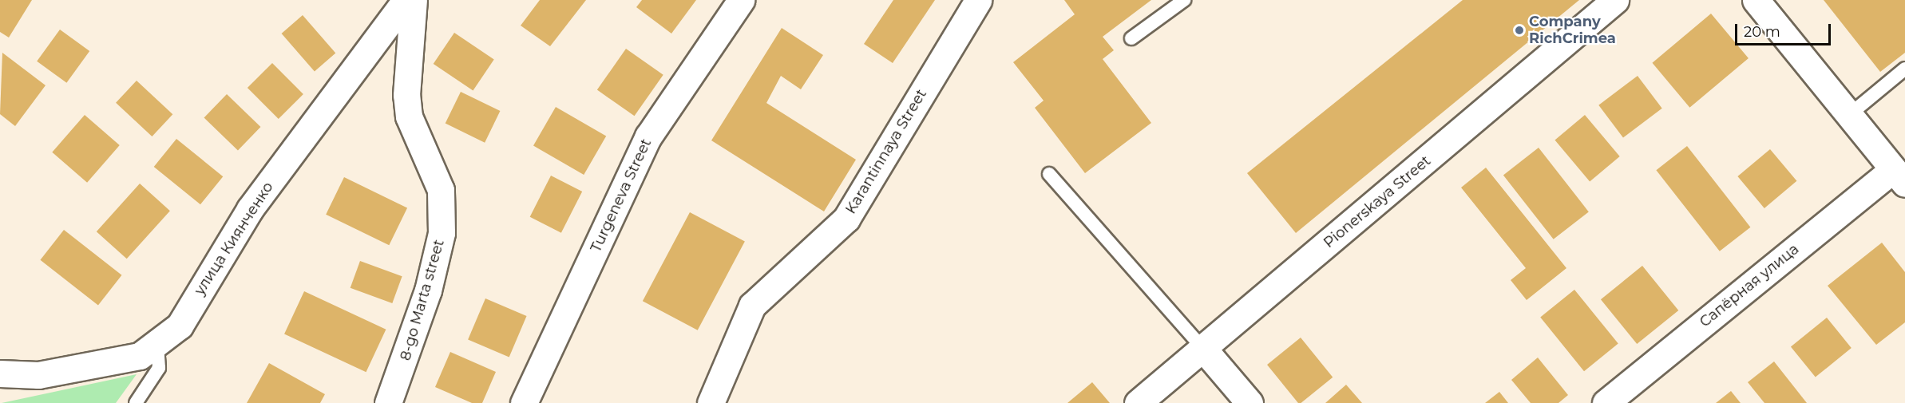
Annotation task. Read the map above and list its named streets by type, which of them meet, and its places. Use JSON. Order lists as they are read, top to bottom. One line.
{"streets":{"street":["Karantinnaya Street","Turgeneva Street","Pionerskaya Street","улица Киянченко","Сапёрная улица","8-go Marta street"]},"places":["Company RichCrimea"],"scale_bar":"20 m"}
